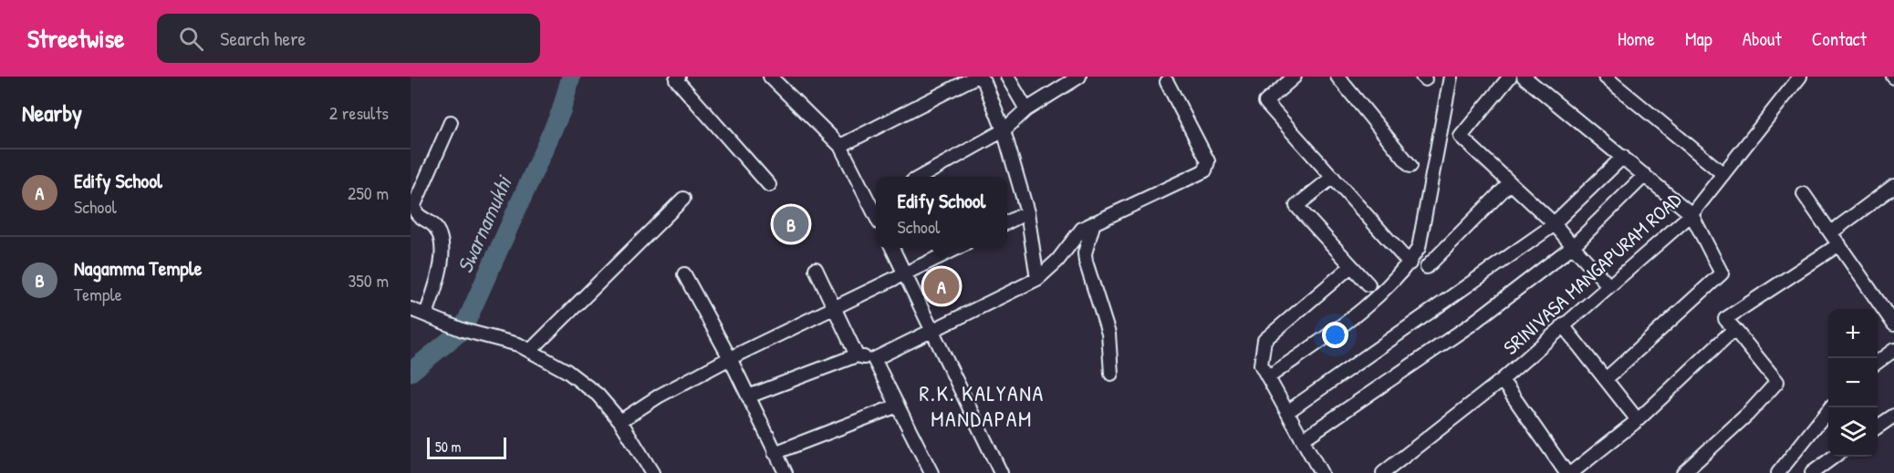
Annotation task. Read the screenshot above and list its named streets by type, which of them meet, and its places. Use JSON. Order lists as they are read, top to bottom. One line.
{"streets":{"street":["SRINIVASA MANGAPURAM ROAD"]},"districts":["R.K. KALYANA MANDAPAM"],"water":["Swarnamukhi"],"scale_bar":"50 m","page":{"header":"Streetwise","search":"Search here","nav":["Home","Map","About","Contact"],"heading":["Nearby","2 results"],"list":[{"mark":"A","name":"Edify School","note":"School","value":"250 m"},{"mark":"B","name":"Nagamma Temple","note":"Temple","value":"350 m"}],"popup":["Edify School","School"],"pins":["B","A"],"map_buttons":["+","−"],"scale":"50 m"}}
